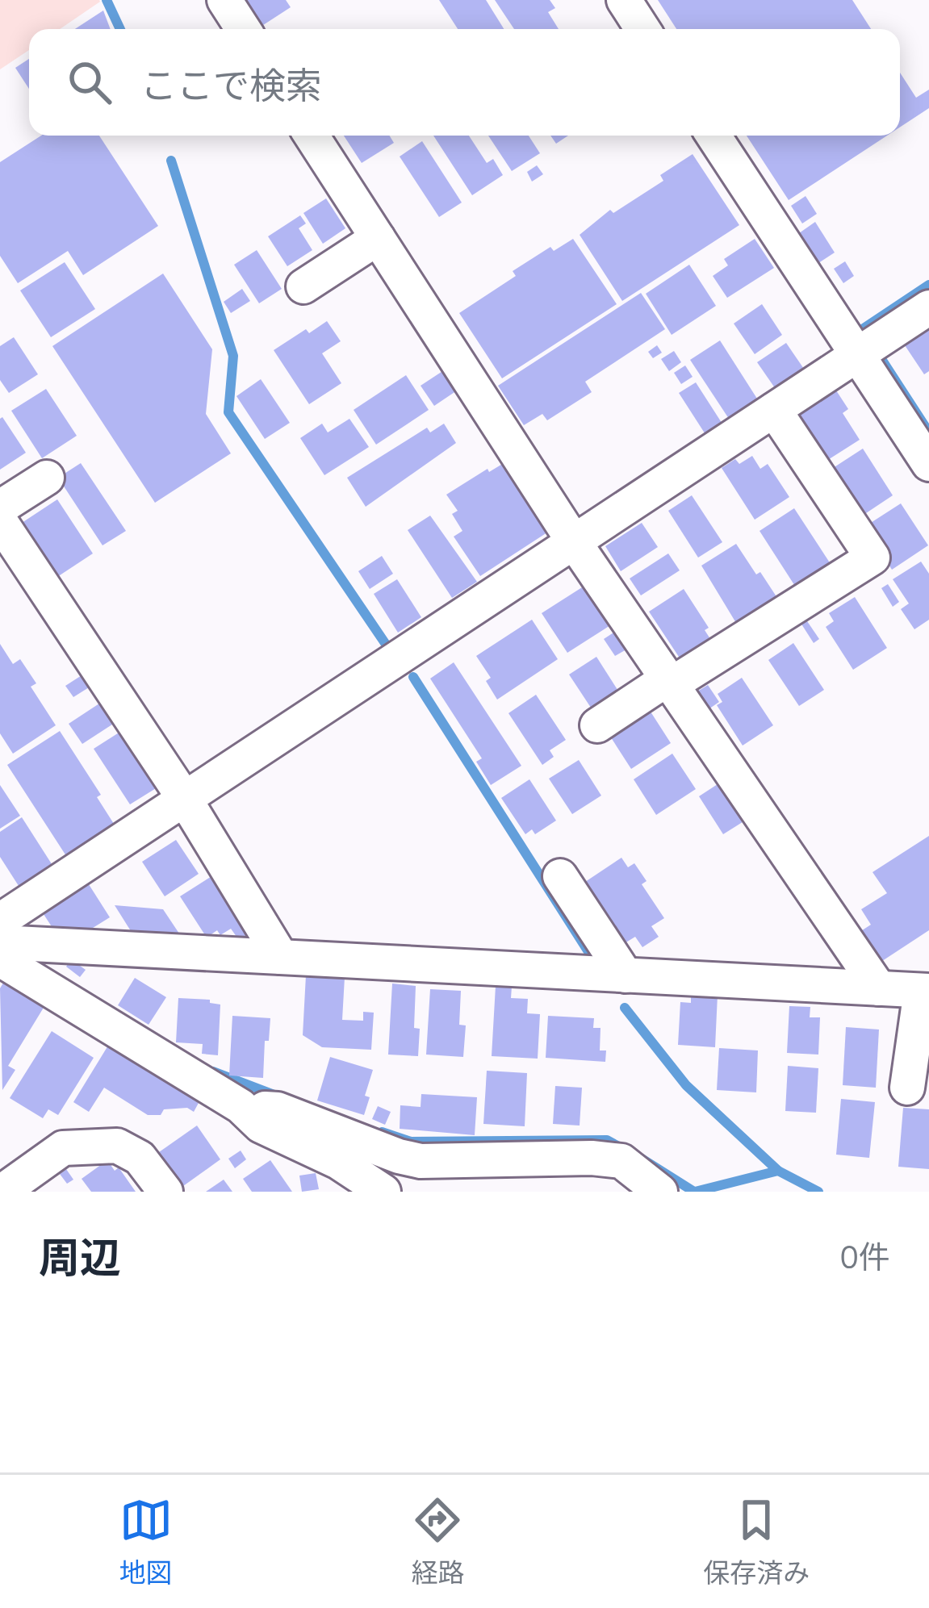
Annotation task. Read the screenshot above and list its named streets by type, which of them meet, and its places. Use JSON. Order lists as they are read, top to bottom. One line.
{"page":{"search":"ここで検索","heading":["周辺","0件"],"nav":["地図","経路","保存済み"]}}
